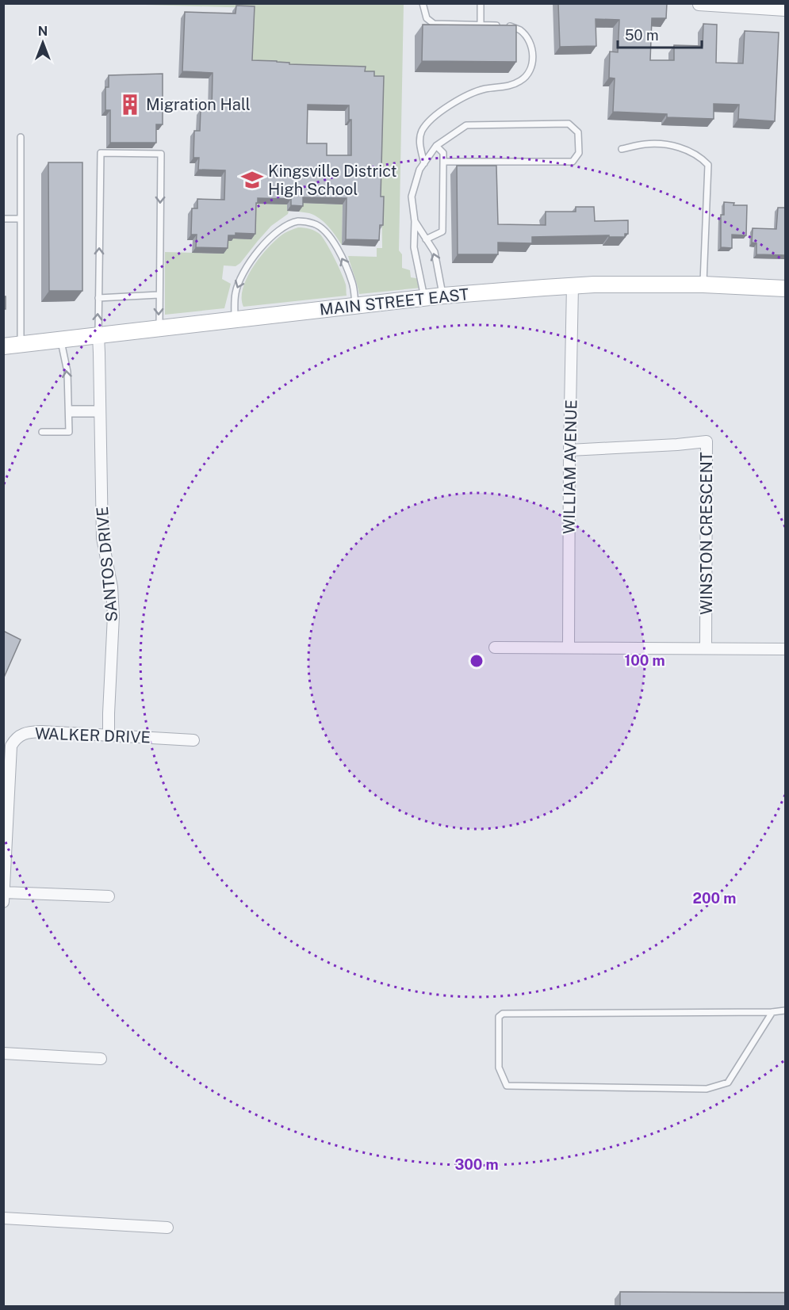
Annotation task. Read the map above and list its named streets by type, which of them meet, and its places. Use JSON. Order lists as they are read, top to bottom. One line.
{"streets":{"main road":["MAIN STREET EAST"],"street":["WILLIAM AVENUE","WINSTON CRESCENT","SANTOS DRIVE","WALKER DRIVE"]},"crossings":[["MAIN STREET EAST","WILLIAM AVENUE"],["MAIN STREET EAST","SANTOS DRIVE"],["WILLIAM AVENUE","WINSTON CRESCENT"],["SANTOS DRIVE","WALKER DRIVE"]],"places":{"building":["Migration Hall"],"school or university":["Kingsville District High School"]},"scale_bar":"50 m","north":"top","rings":["100 m","200 m","300 m"]}
